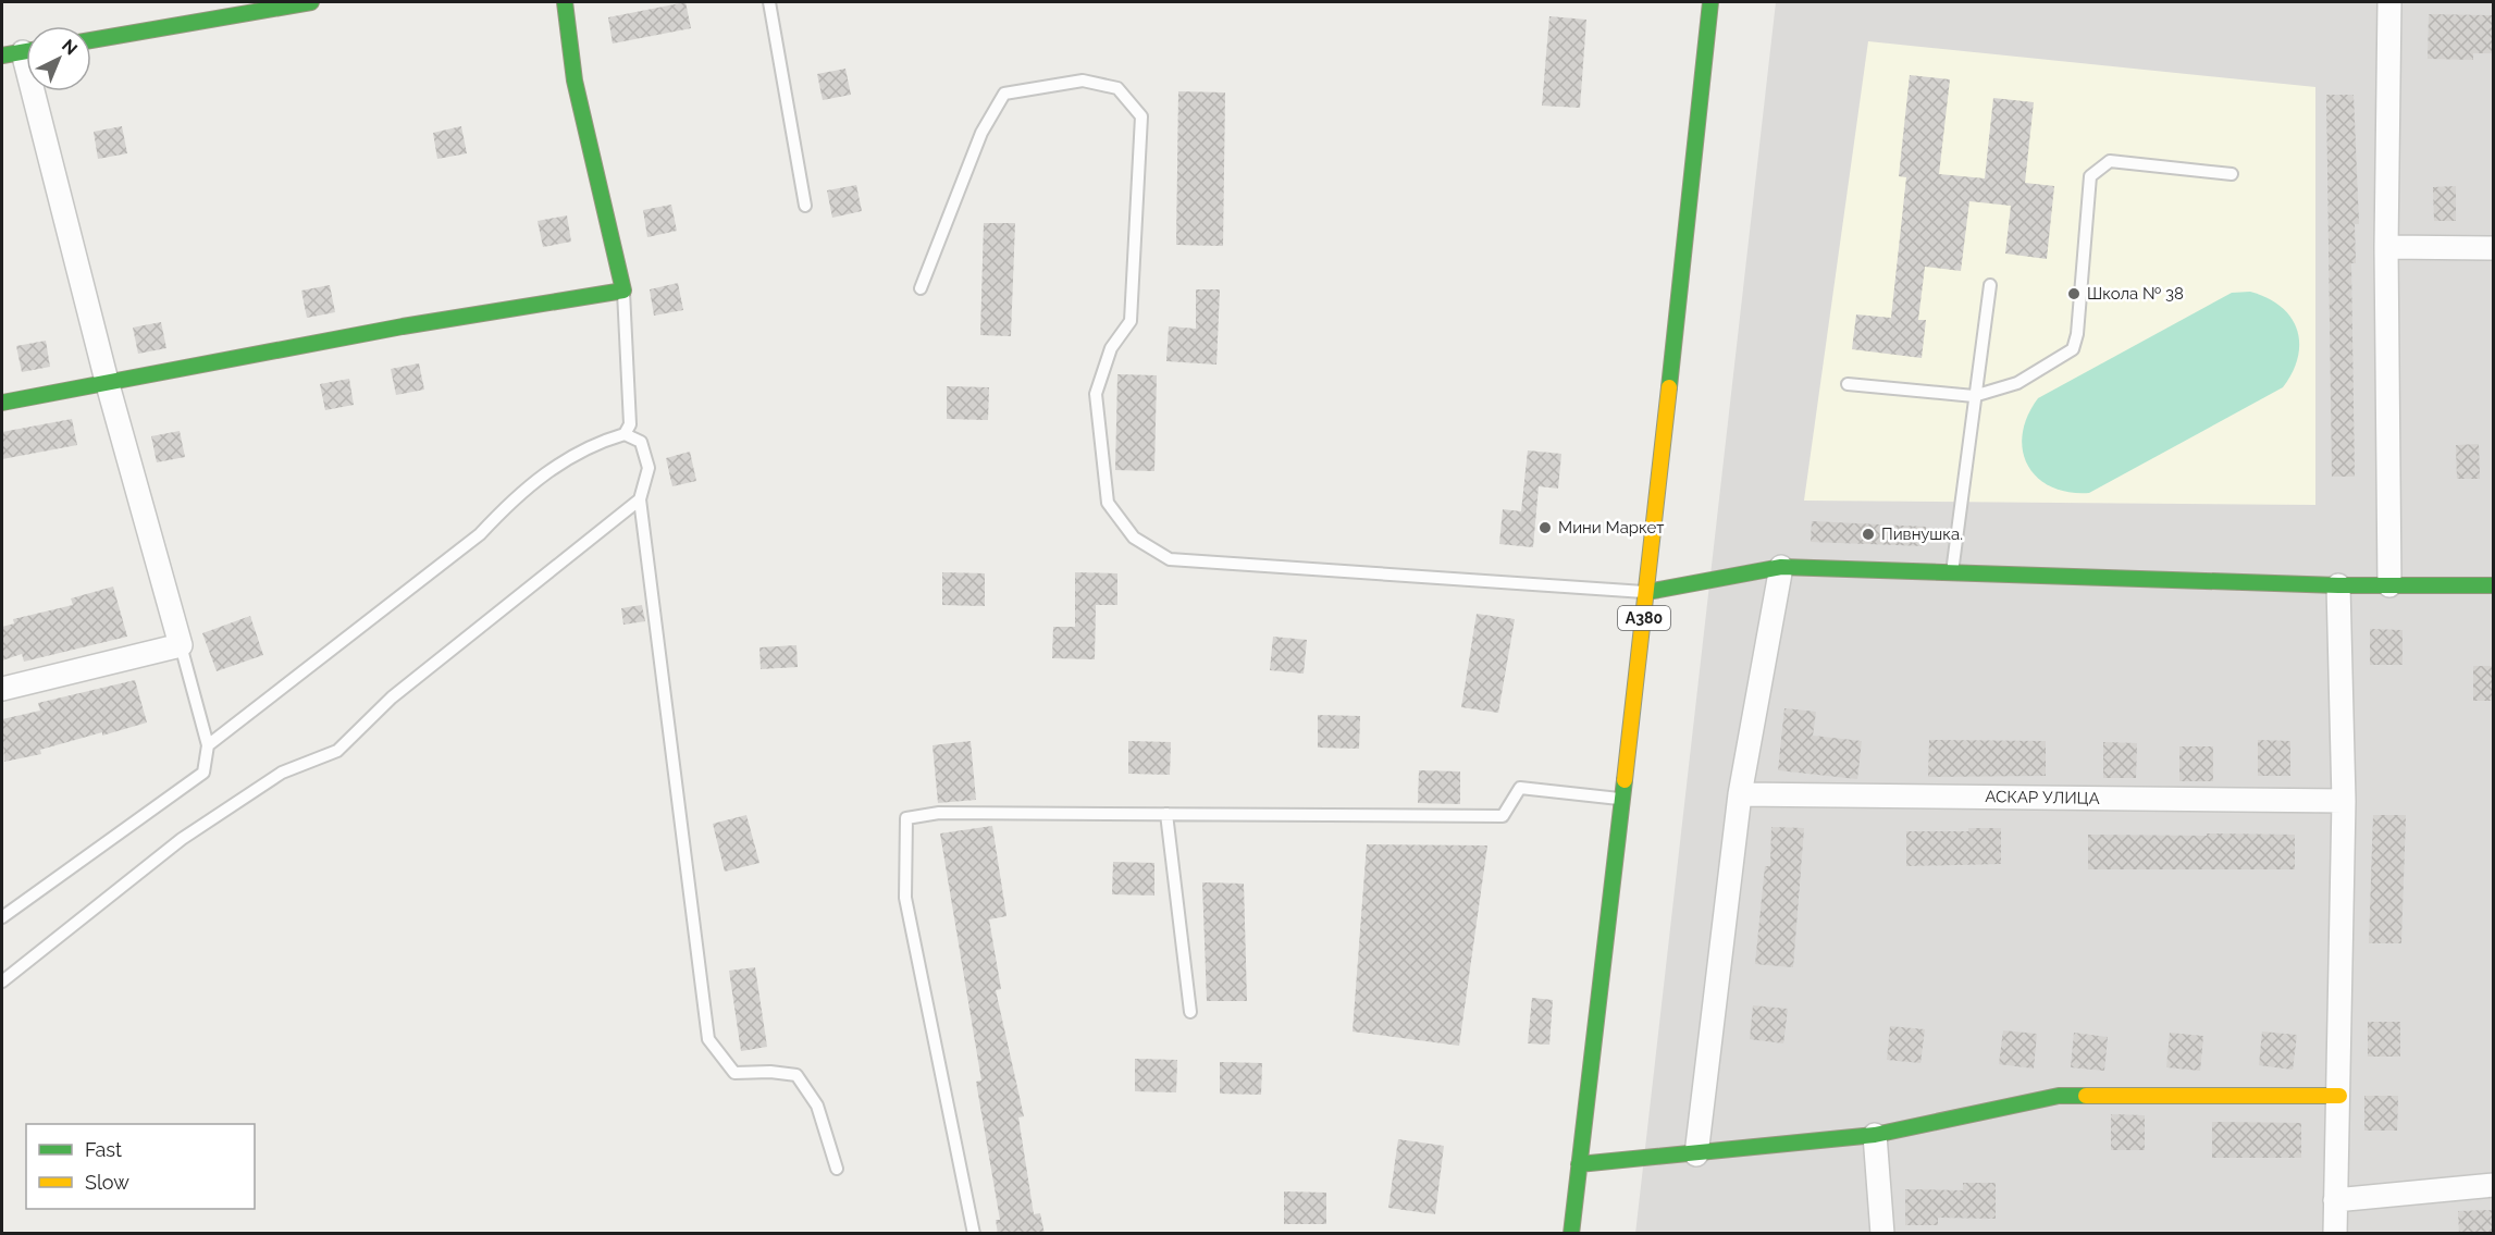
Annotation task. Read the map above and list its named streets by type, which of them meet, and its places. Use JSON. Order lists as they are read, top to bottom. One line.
{"streets":{"main road":["A380"],"street":["АСКАР УЛИЦА"]},"places":["Школа № 38","Мини Маркет","Пивнушка."],"legend":["Fast","Slow"],"north":"top right"}
